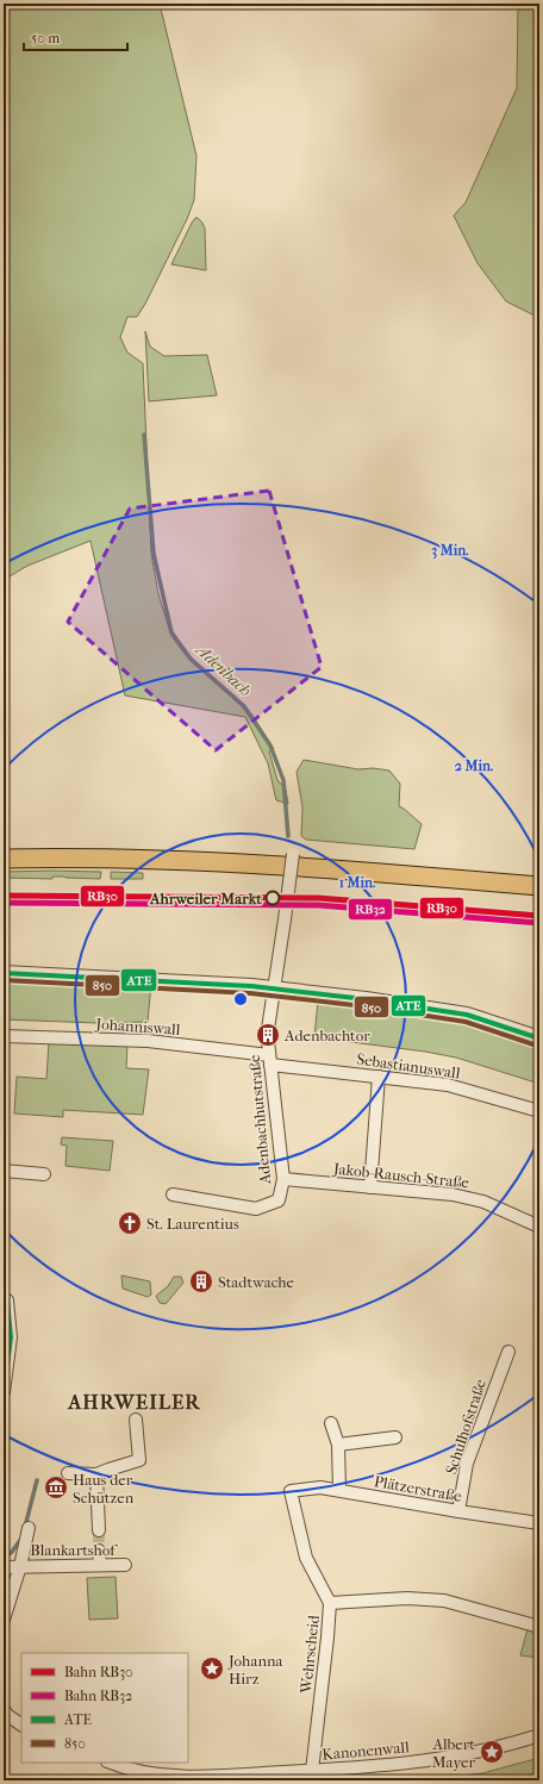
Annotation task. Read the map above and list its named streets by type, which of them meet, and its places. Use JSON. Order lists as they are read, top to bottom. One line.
{"streets":{"street":["Johanniswall","Sebastianuswall","Adenbachhutstraße","Jakob-Rausch-Straße","Schulhofstraße","Plätzerstraße","Blankartshof","Wehrscheid","Kanonenwall"]},"crossings":[["Johanniswall","Sebastianuswall"],["Johanniswall","Adenbachhutstraße"],["Sebastianuswall","Adenbachhutstraße"],["Adenbachhutstraße","Jakob-Rausch-Straße"],["Schulhofstraße","Plätzerstraße"],["Plätzerstraße","Wehrscheid"],["Wehrscheid","Kanonenwall"]],"districts":["AHRWEILER"],"water":["Adenbach"],"places":{"other":["Ahrweiler Markt"],"building":["Adenbachtor","Stadtwache"],"church":["St. Laurentius"],"museum":["Haus der Schützen"],"place":["Johanna Hirz","Albert Mayer"]},"lines":["rail line RB30","rail line RB32","transit line ATE","transit line 850"],"legend":["Bahn RB30","Bahn RB32","ATE","850"],"scale_bar":"50 m","rings":["3 Min.","2 Min.","1 Min."]}
